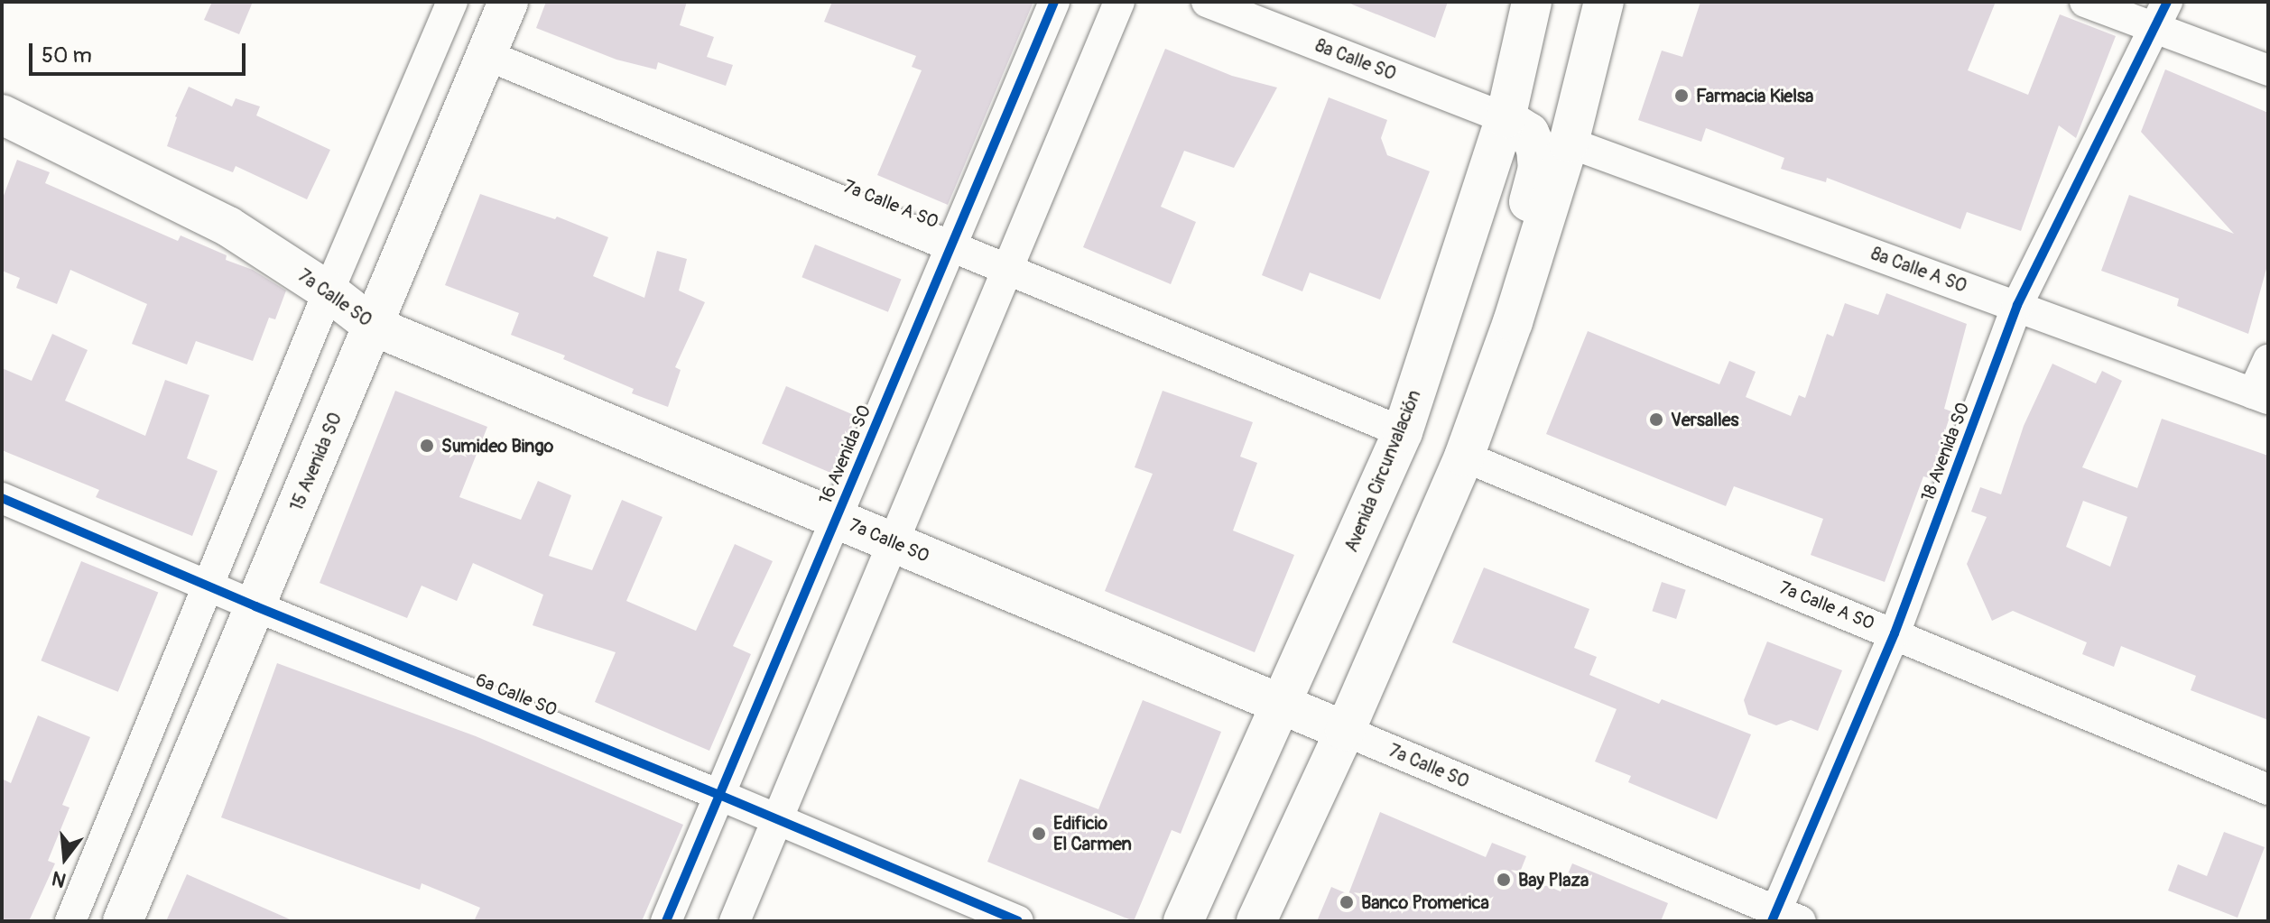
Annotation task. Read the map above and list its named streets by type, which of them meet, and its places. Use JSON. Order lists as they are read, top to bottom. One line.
{"streets":{"main road":["7a Calle SO","15 Avenida SO","Avenida Circunvalación"],"street":["8a Calle SO","7a Calle A SO","8a Calle A SO","18 Avenida SO","16 Avenida SO","6a Calle SO"]},"crossings":[["8a Calle SO","Avenida Circunvalación"],["7a Calle A SO","18 Avenida SO"],["7a Calle A SO","16 Avenida SO"],["7a Calle A SO","15 Avenida SO"],["7a Calle A SO","Avenida Circunvalación"],["8a Calle A SO","18 Avenida SO"],["7a Calle SO","18 Avenida SO"],["7a Calle SO","16 Avenida SO"],["7a Calle SO","15 Avenida SO"],["7a Calle SO","Avenida Circunvalación"],["16 Avenida SO","6a Calle SO"],["15 Avenida SO","6a Calle SO"]],"places":["Farmacia Kielsa","Versalles","Sumideo Bingo","Edificio El Carmen","Bay Plaza","Banco Promerica"],"scale_bar":"50 m","north":"bottom"}
